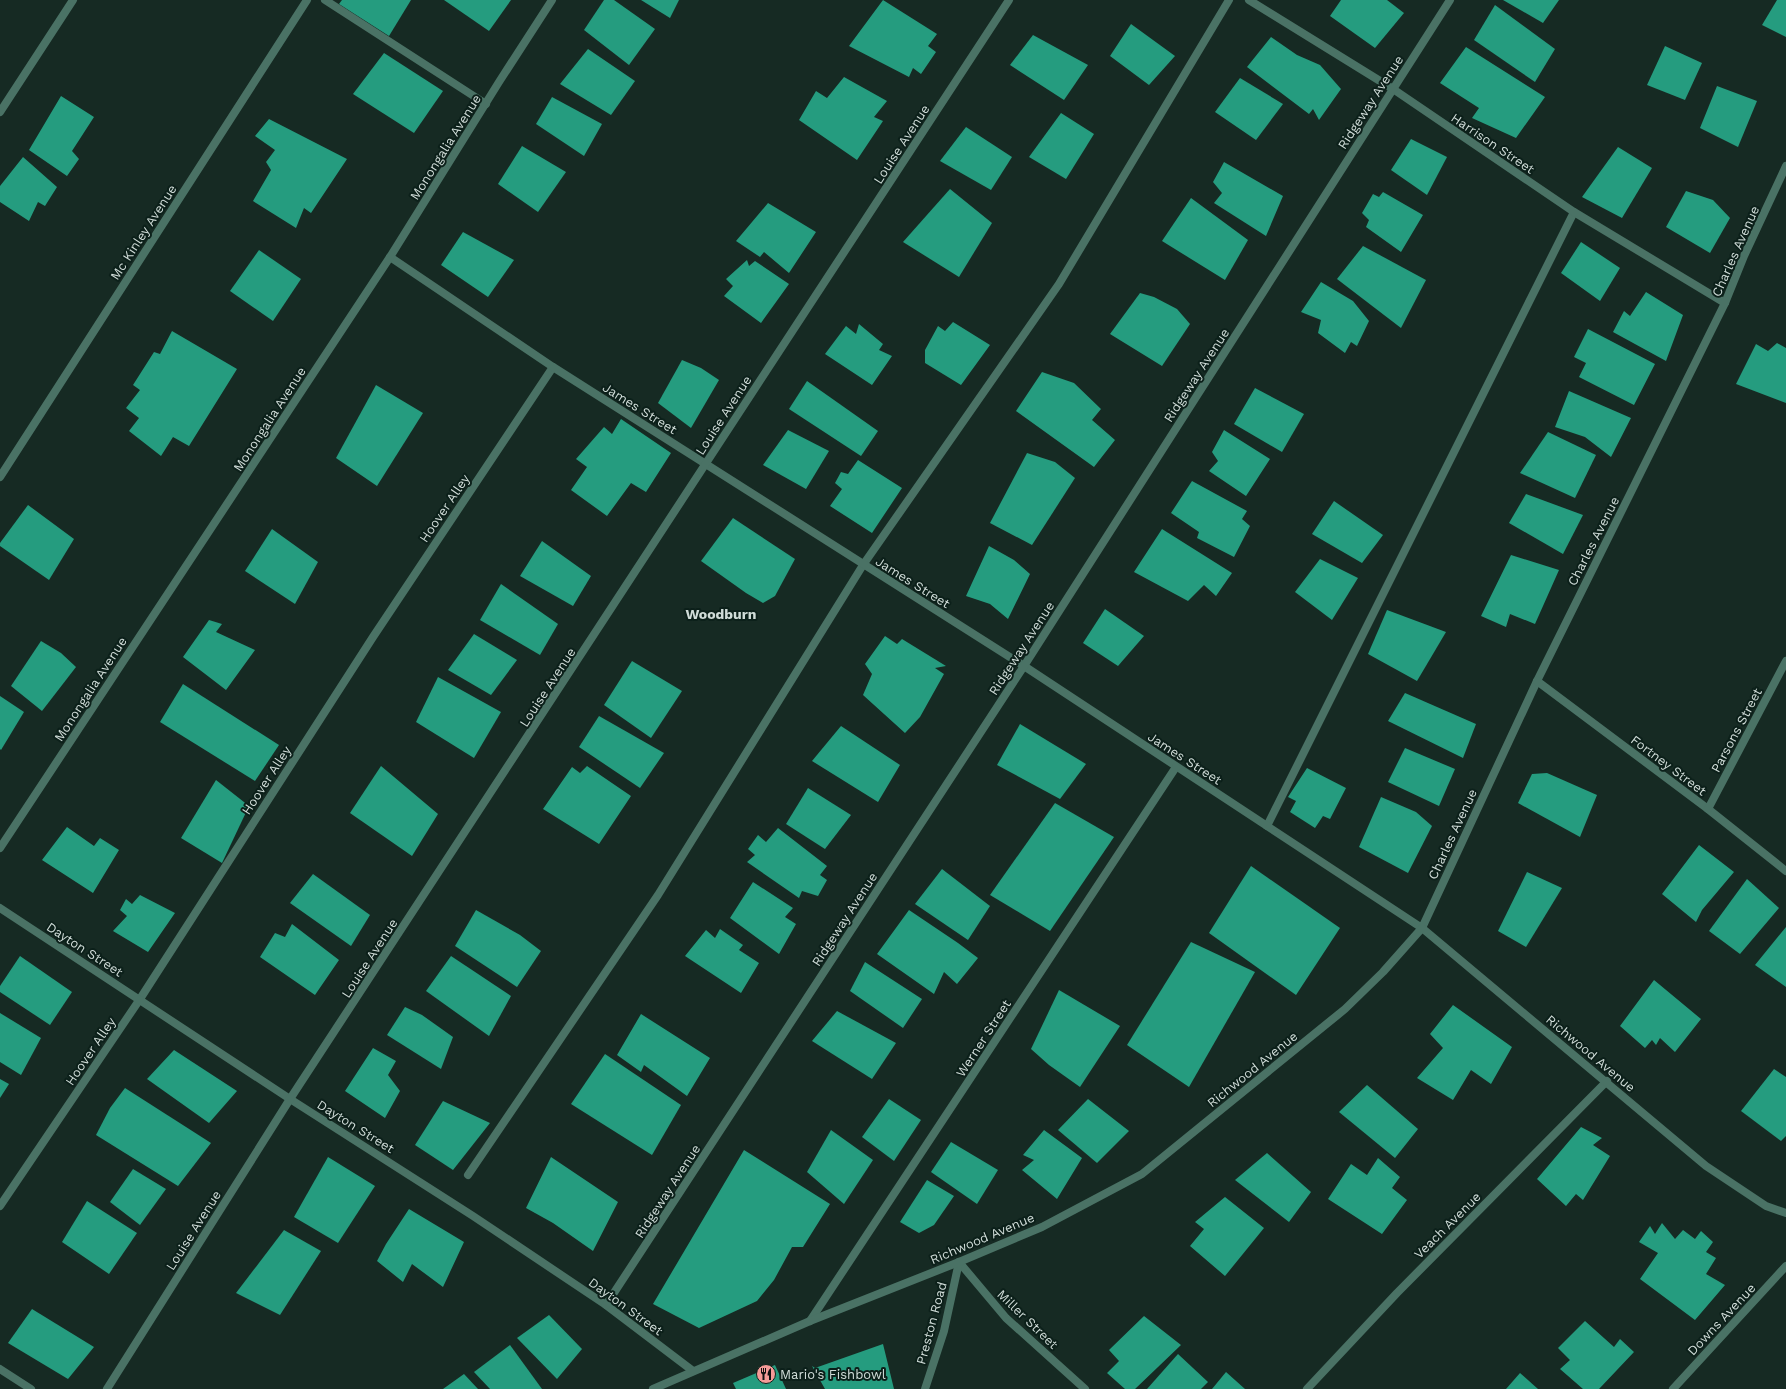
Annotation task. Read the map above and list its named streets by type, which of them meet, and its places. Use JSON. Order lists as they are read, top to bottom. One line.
{"streets":{"street":["Ridgeway Avenue","Harrison Street","Louise Avenue","Monongalia Avenue","Mc Kinley Avenue","Charles Avenue","James Street","Hoover Alley","Parsons Street","Fortney Street","Dayton Street","Werner Street","Richwood Avenue","Veach Avenue","Miller Street","Downs Avenue","Preston Road"]},"crossings":[["Ridgeway Avenue","Harrison Street"],["Ridgeway Avenue","James Street"],["Ridgeway Avenue","Dayton Street"],["Harrison Street","Charles Avenue"],["Louise Avenue","James Street"],["Louise Avenue","Dayton Street"],["Monongalia Avenue","James Street"],["Charles Avenue","James Street"],["Charles Avenue","Fortney Street"],["Charles Avenue","Richwood Avenue"],["James Street","Hoover Alley"],["James Street","Werner Street"],["James Street","Richwood Avenue"],["Hoover Alley","Dayton Street"],["Parsons Street","Fortney Street"],["Dayton Street","Richwood Avenue"],["Werner Street","Richwood Avenue"],["Richwood Avenue","Veach Avenue"],["Richwood Avenue","Miller Street"],["Richwood Avenue","Preston Road"],["Miller Street","Preston Road"]],"districts":["Woodburn"],"places":{"restaurant":["Mario's Fishbowl"]}}
